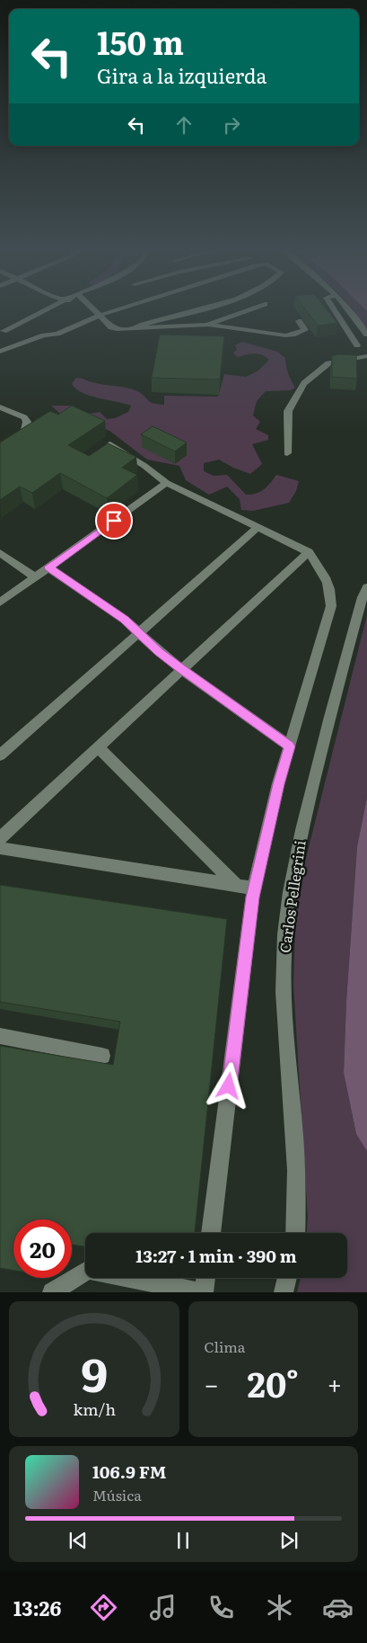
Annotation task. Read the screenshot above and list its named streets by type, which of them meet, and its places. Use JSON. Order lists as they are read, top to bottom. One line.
{"streets":{"street":["Carlos Pellegrini"]},"page":{"turn":["150 m","Gira a la izquierda"],"limit":"20","trip":"13:27 · 1 min · 390 m","tile":"Clima","heat":["−","20°","+"],"song":["106.9 FM","Música"],"tabs":"13:26","gauge":["9","km/h"]}}
